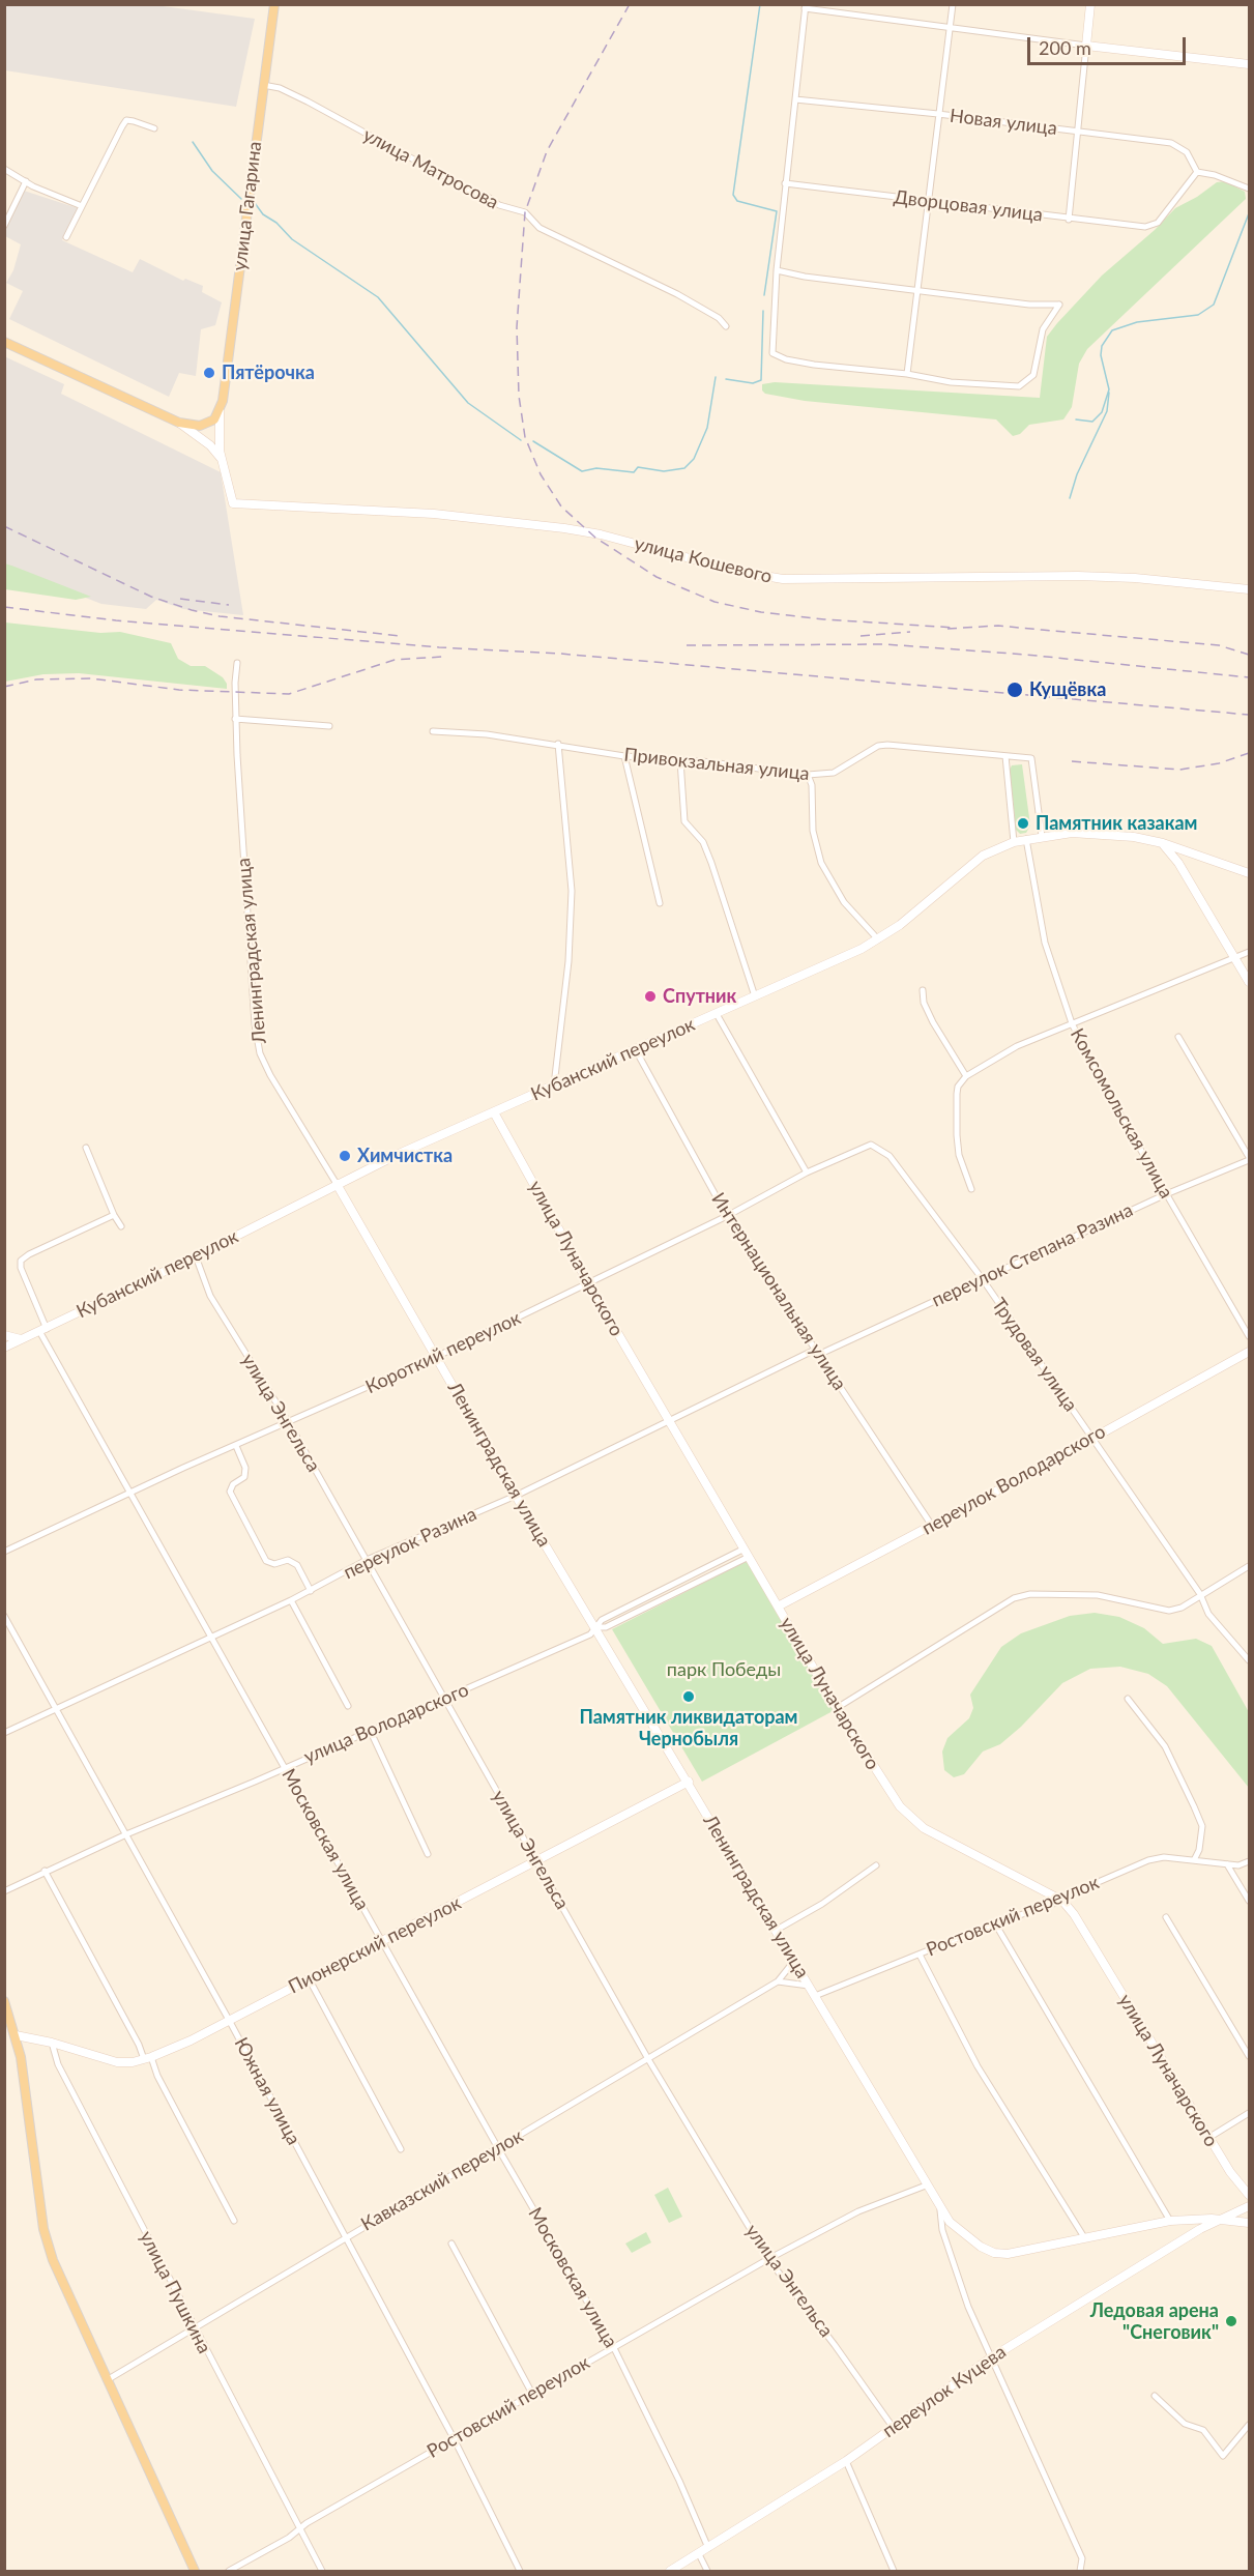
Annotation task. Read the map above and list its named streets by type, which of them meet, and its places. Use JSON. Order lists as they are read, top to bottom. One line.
{"streets":{"main road":["улица Гагарина"],"street":["Новая улица","улица Матросова","Дворцовая улица","улица Кошевого","Привокзальная улица","Ленинградская улица","Кубанский переулок","Комсомольская улица","переулок Степана Разина","улица Луначарского","Интернациональная улица","Короткий переулок","Трудовая улица","улица Энгельса","переулок Володарского","переулок Разина","улица Володарского","Московская улица","Ростовский переулок","Пионерский переулок","Южная улица","Кавказский переулок","улица Пушкина","переулок Куцева"]},"crossings":[["Новая улица","Дворцовая улица"],["улица Матросова","улица Гагарина"],["улица Гагарина","улица Кошевого"],["Привокзальная улица","Кубанский переулок"],["Ленинградская улица","Кубанский переулок"],["Ленинградская улица","Короткий переулок"],["Ленинградская улица","переулок Разина"],["Ленинградская улица","улица Володарского"],["Ленинградская улица","Ростовский переулок"],["Ленинградская улица","Пионерский переулок"],["Ленинградская улица","Кавказский переулок"],["Ленинградская улица","переулок Куцева"],["Кубанский переулок","Комсомольская улица"],["Кубанский переулок","улица Луначарского"],["Кубанский переулок","Интернациональная улица"],["Кубанский переулок","улица Энгельса"],["Кубанский переулок","Московская улица"],["Комсомольская улица","переулок Степана Разина"],["переулок Степана Разина","Интернациональная улица"],["переулок Степана Разина","Трудовая улица"],["переулок Степана Разина","переулок Разина"],["улица Луначарского","Короткий переулок"],["улица Луначарского","переулок Володарского"],["улица Луначарского","переулок Разина"],["улица Луначарского","улица Володарского"],["улица Луначарского","Ростовский переулок"],["Интернациональная улица","Короткий переулок"],["Интернациональная улица","переулок Володарского"],["Интернациональная улица","переулок Разина"],["Короткий переулок","Трудовая улица"],["Короткий переулок","улица Энгельса"],["Короткий переулок","Московская улица"],["Трудовая улица","переулок Володарского"],["улица Энгельса","переулок Разина"],["улица Энгельса","улица Володарского"],["улица Энгельса","Ростовский переулок"],["улица Энгельса","Пионерский переулок"],["улица Энгельса","Кавказский переулок"],["улица Энгельса","переулок Куцева"],["переулок Разина","Московская улица"],["переулок Разина","Южная улица"],["улица Володарского","Московская улица"],["улица Володарского","Южная улица"],["Московская улица","Ростовский переулок"],["Московская улица","Пионерский переулок"],["Московская улица","Кавказский переулок"],["Московская улица","переулок Куцева"],["Ростовский переулок","Южная улица"],["Ростовский переулок","улица Пушкина"],["Пионерский переулок","Южная улица"],["Пионерский переулок","улица Пушкина"],["Южная улица","Кавказский переулок"],["Кавказский переулок","улица Пушкина"]],"parks":["парк Победы"],"places":["Пятёрочка","Кущёвка","Памятник казакам","Спутник","Химчистка","Памятник ликвидаторам Чернобыля","Ледовая арена \"Снеговик\""],"scale_bar":"200 m"}
